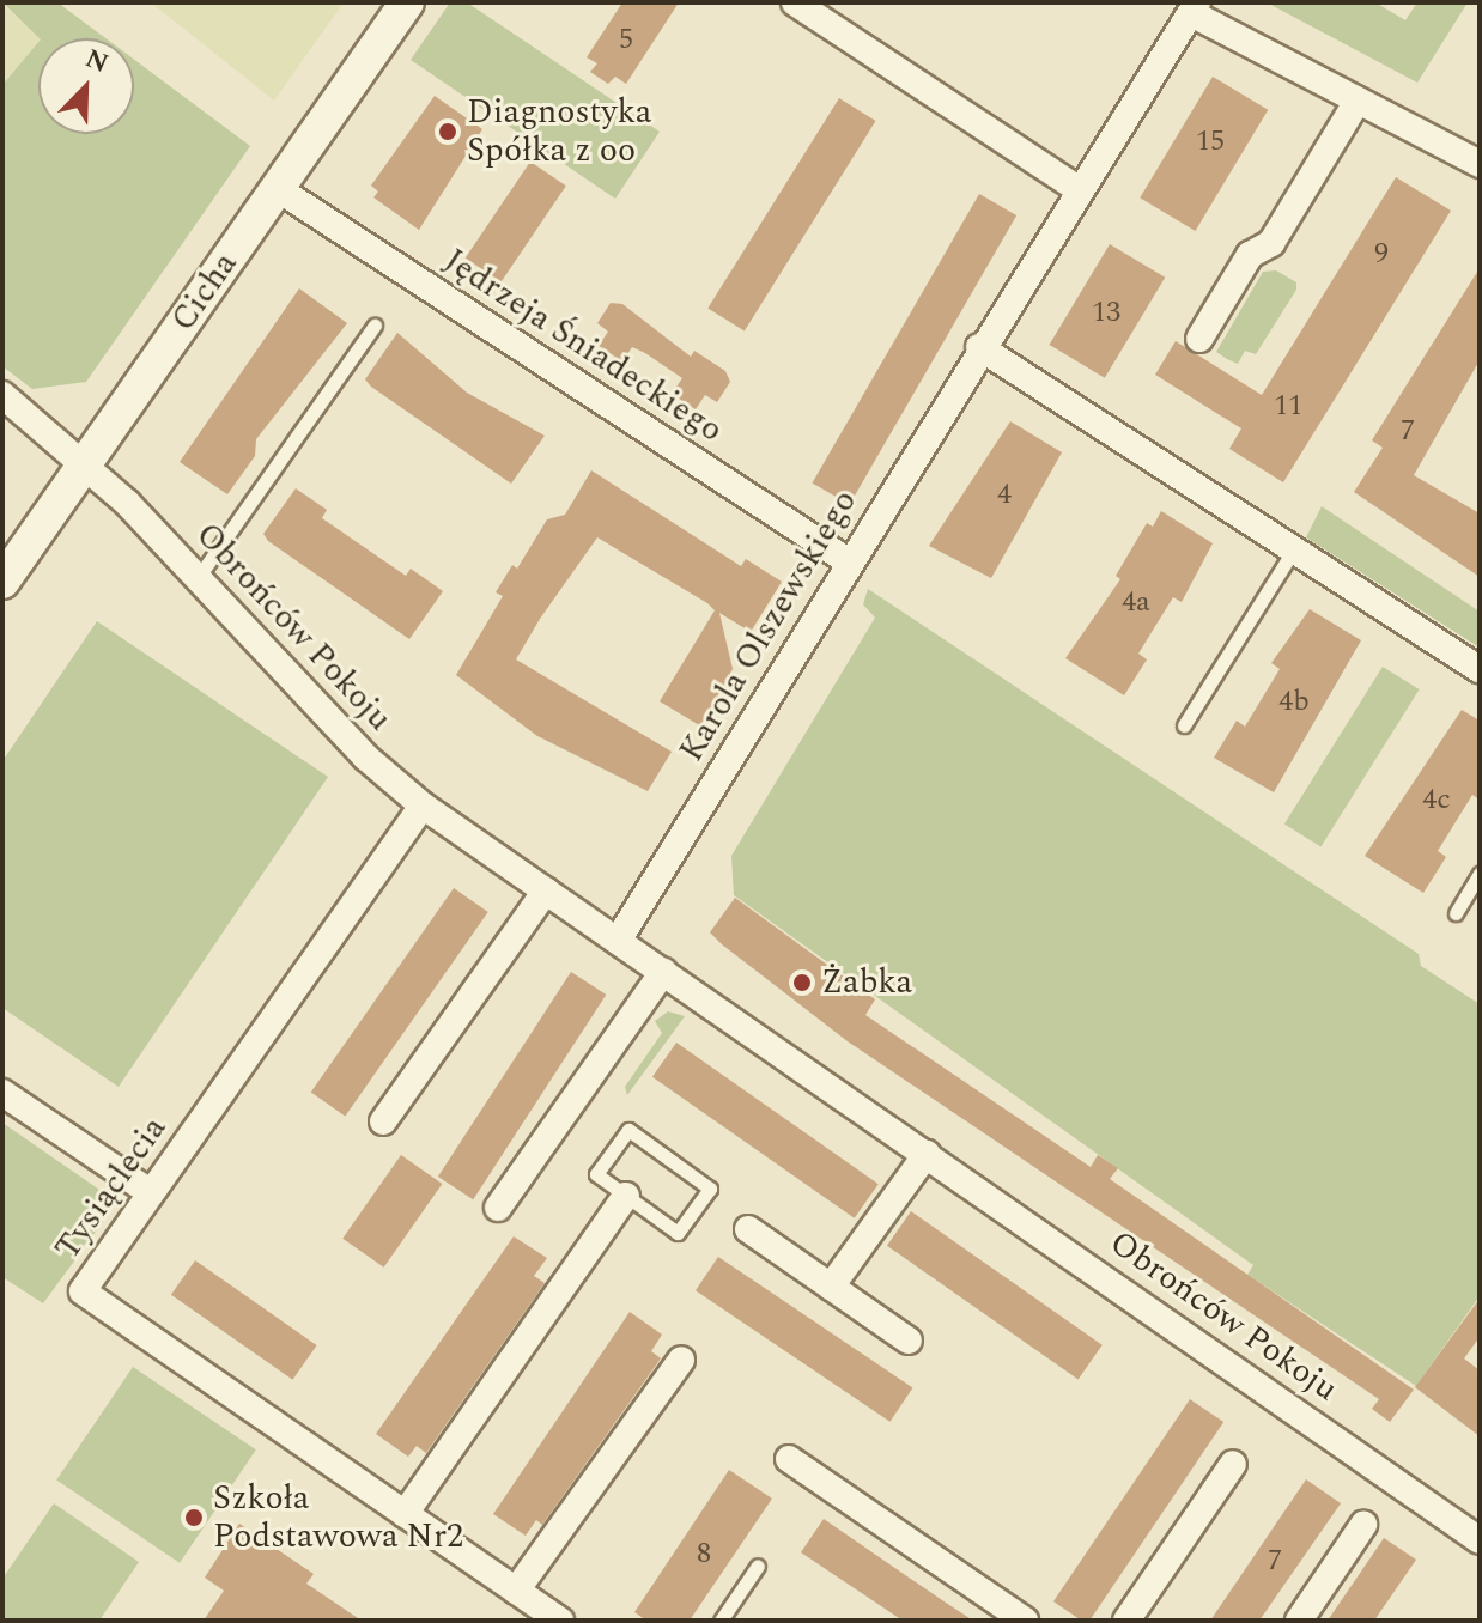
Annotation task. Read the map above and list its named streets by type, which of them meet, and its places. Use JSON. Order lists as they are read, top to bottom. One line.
{"streets":{"street":["Cicha","Jędrzeja Śniadeckiego","Karola Olszewskiego","Obrońców Pokoju","Tysiąclecia"]},"crossings":[["Cicha","Jędrzeja Śniadeckiego"],["Cicha","Obrońców Pokoju"],["Jędrzeja Śniadeckiego","Karola Olszewskiego"],["Karola Olszewskiego","Obrońców Pokoju"],["Obrońców Pokoju","Tysiąclecia"]],"places":["Diagnostyka Spółka z oo","Żabka","Szkoła Podstawowa Nr2"],"house_numbers":["5","15","9","13","11","7","4","4a","4b","4c","8","7"],"north":"top right"}
